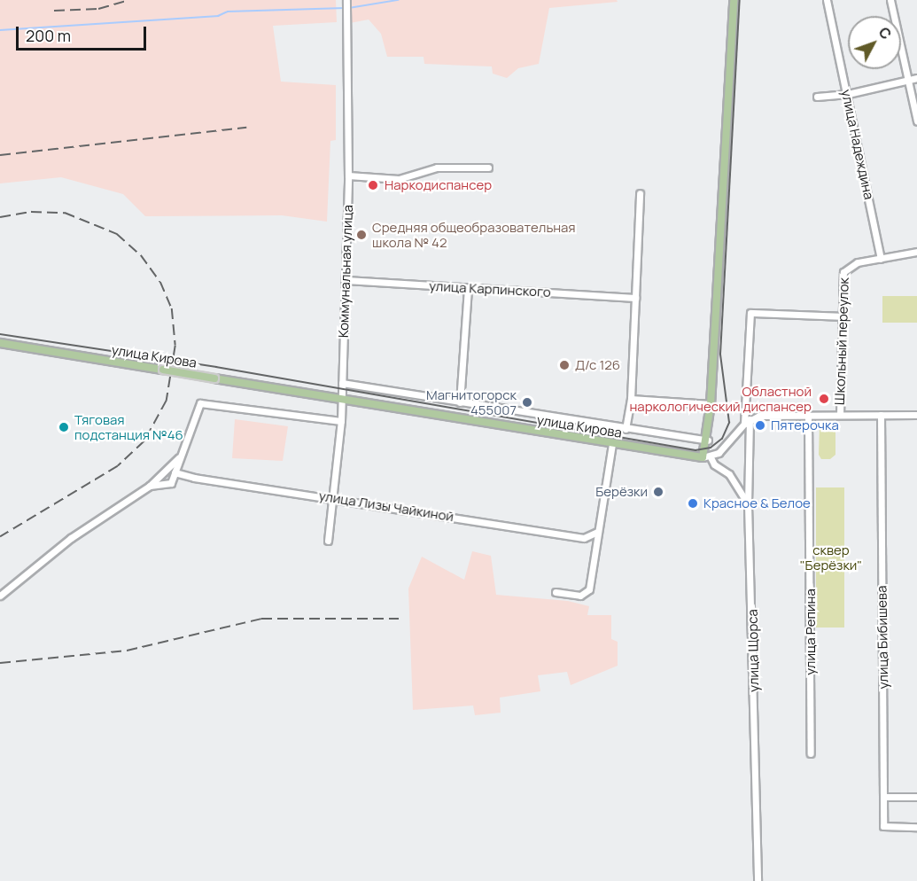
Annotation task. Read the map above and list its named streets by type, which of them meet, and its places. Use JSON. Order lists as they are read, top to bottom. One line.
{"streets":{"main road":["улица Кирова"],"street":["улица Надеждина","Коммунальная улица","улица Карпинского","Школьный переулок","улица Лизы Чайкиной","улица Репина","улица Бибишева","улица Щорса"]},"crossings":[["улица Надеждина","Школьный переулок"],["Коммунальная улица","улица Карпинского"],["Коммунальная улица","улица Кирова"],["Коммунальная улица","улица Лизы Чайкиной"],["Школьный переулок","улица Щорса"]],"parks":["сквер \"Берёзки\""],"places":["Наркодиспансер","Средняя общеобразовательная школа № 42","Д/с 126","Областной наркологический диспансер","Магнитогорск 455007","Пятерочка","Тяговая подстанция №46","Берёзки","Красное & Белое"],"scale_bar":"200 m","north":"top right"}
